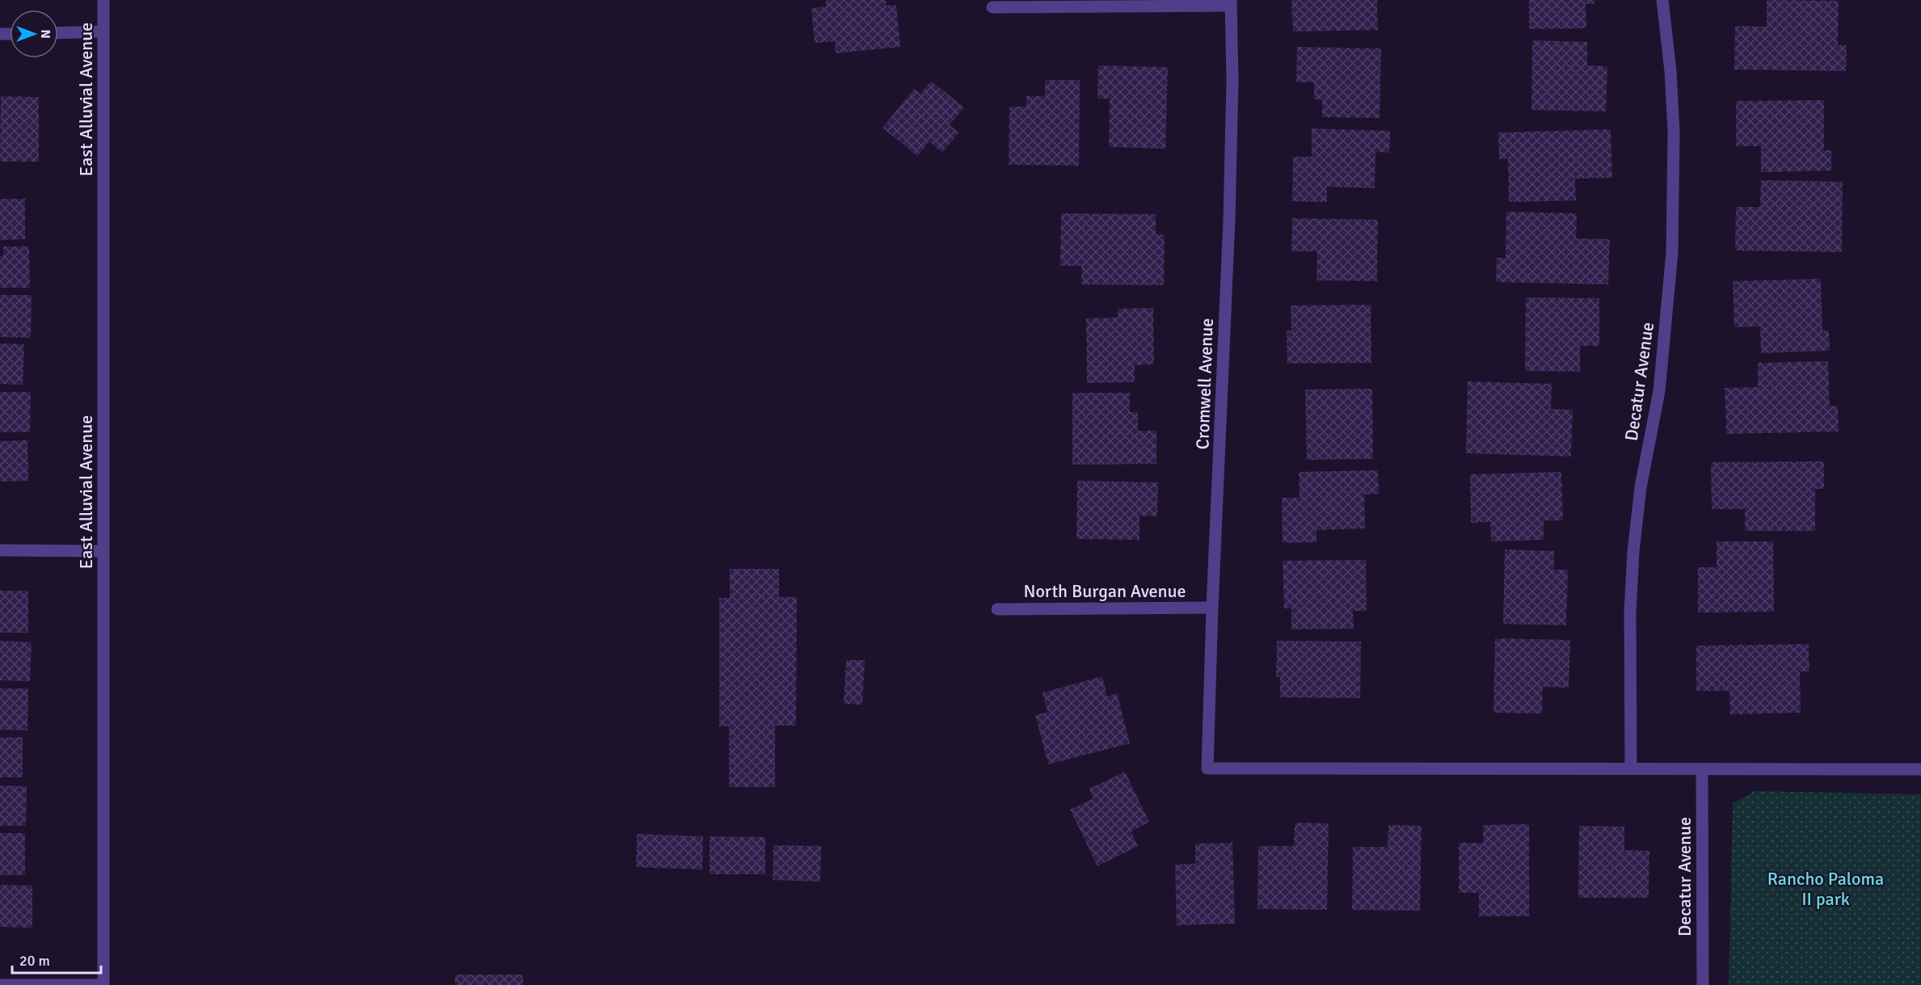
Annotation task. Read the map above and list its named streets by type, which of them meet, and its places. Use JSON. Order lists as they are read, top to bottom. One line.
{"streets":{"street":["East Alluvial Avenue","Decatur Avenue","Cromwell Avenue","North Burgan Avenue"]},"crossings":[["Decatur Avenue","Cromwell Avenue"],["Cromwell Avenue","North Burgan Avenue"]],"parks":["Rancho Paloma II park"],"scale_bar":"20 m","north":"right"}
